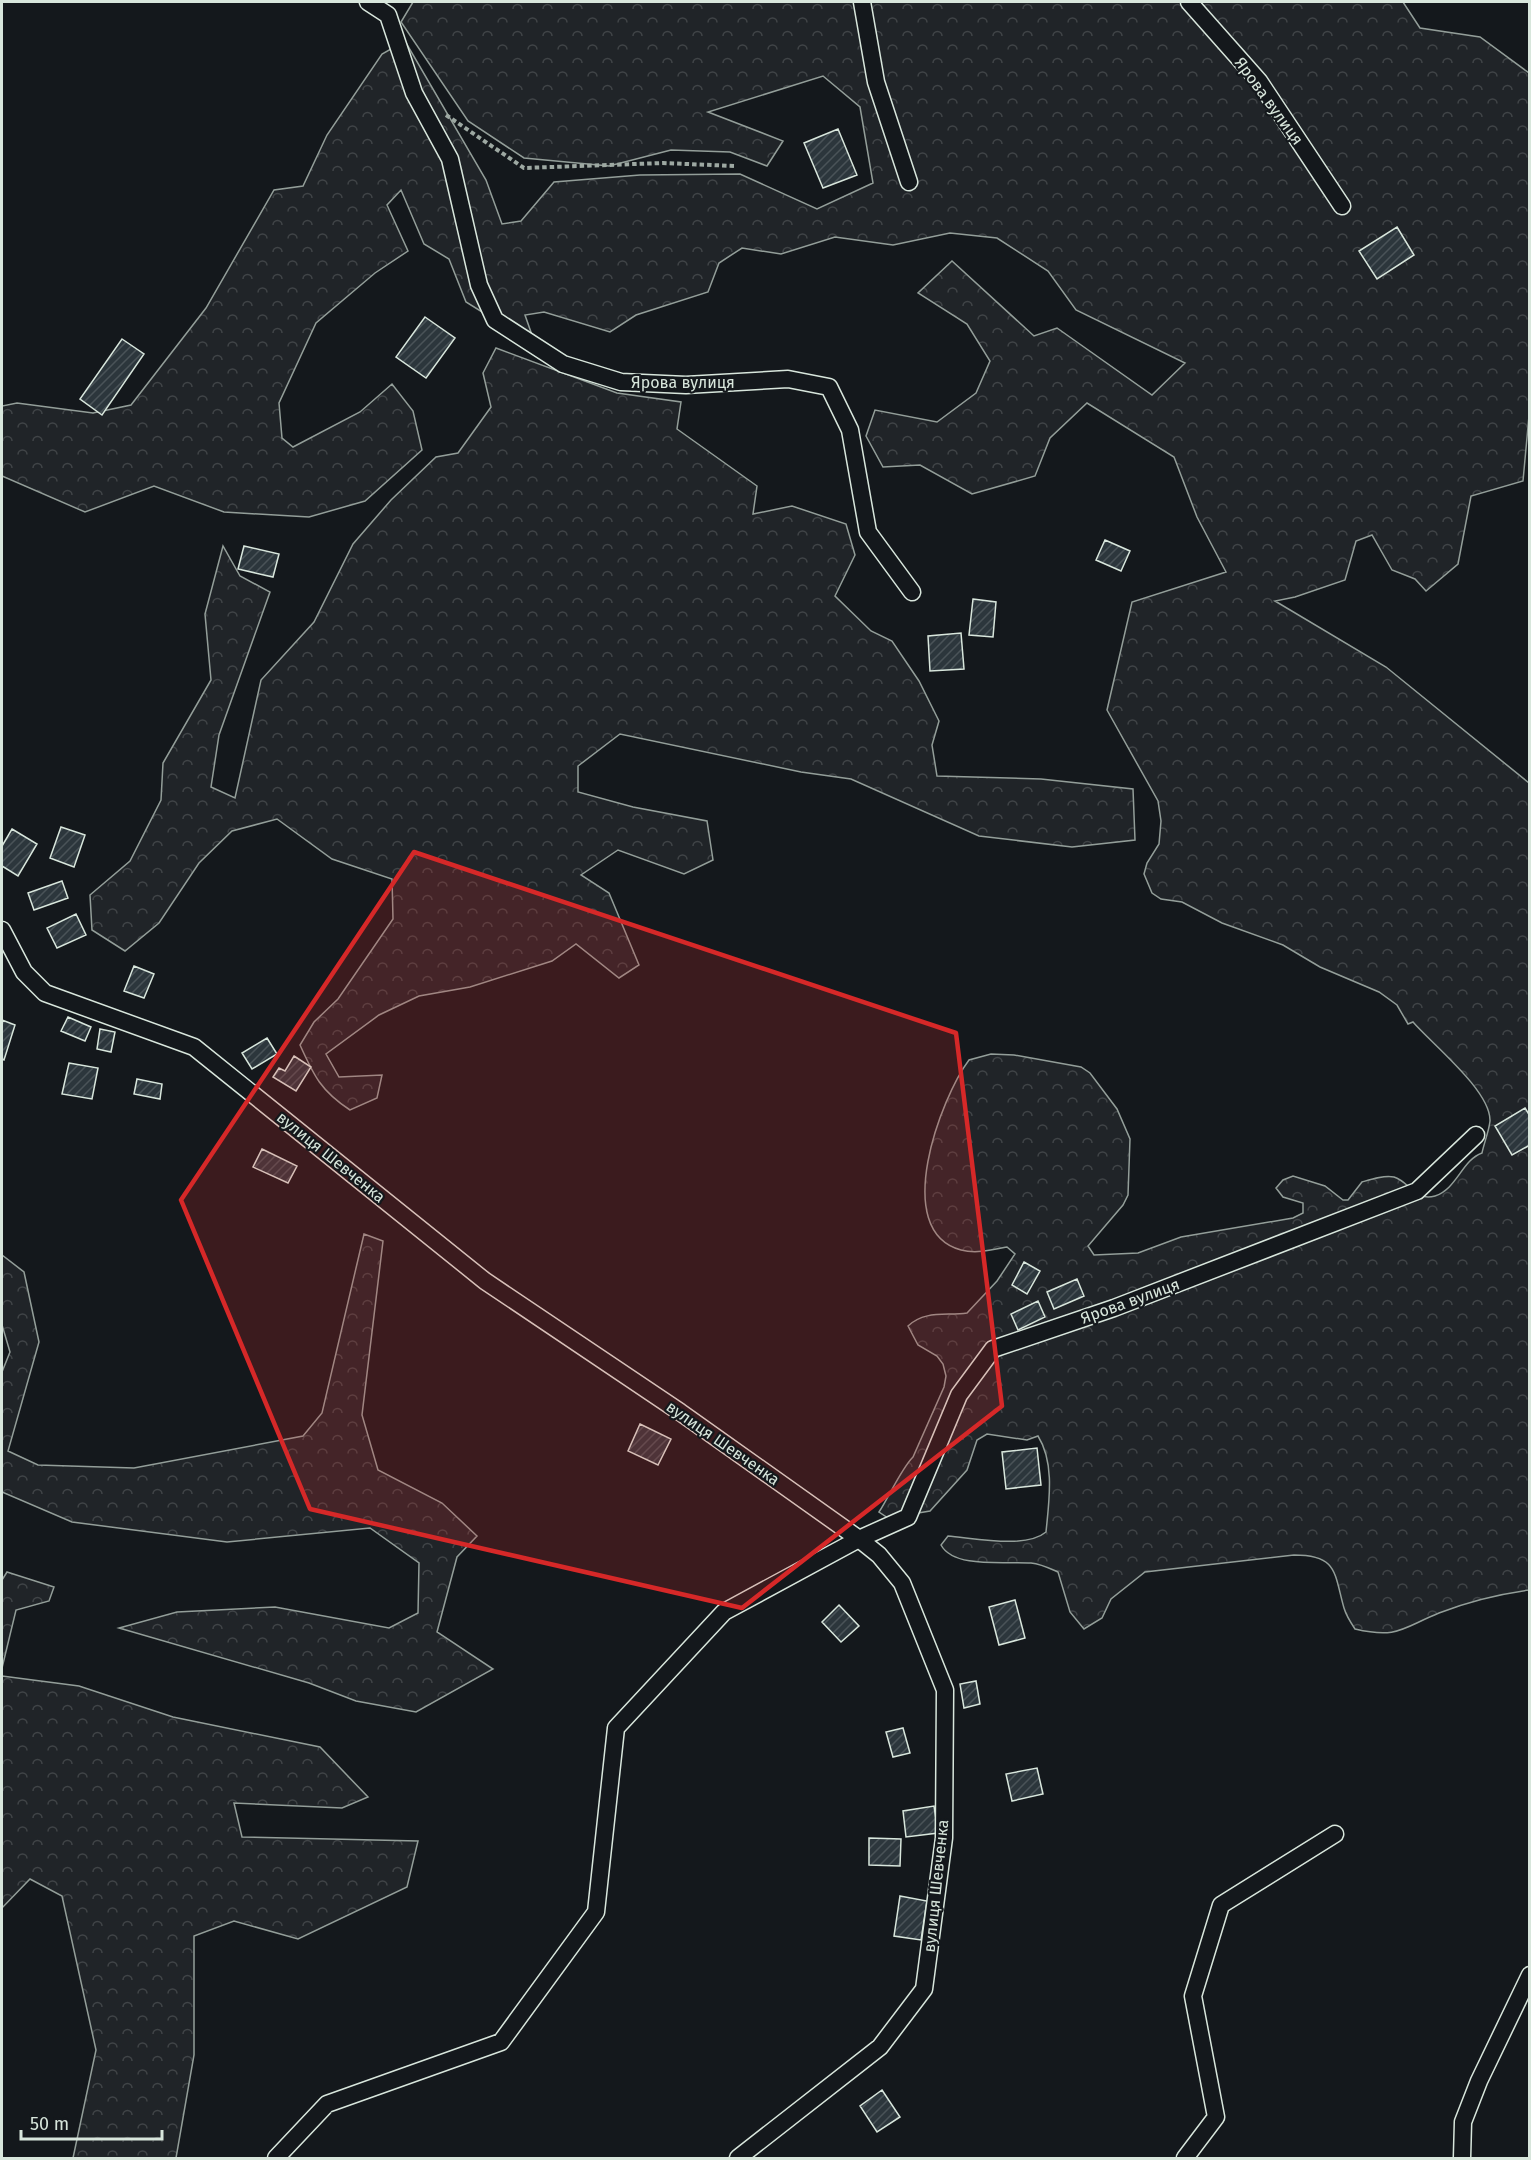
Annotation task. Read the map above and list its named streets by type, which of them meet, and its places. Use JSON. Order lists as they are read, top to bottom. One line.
{"streets":{"street":["Ярова вулиця","вулиця Шевченка"]},"crossings":[["Ярова вулиця","вулиця Шевченка"]],"scale_bar":"50 m"}
